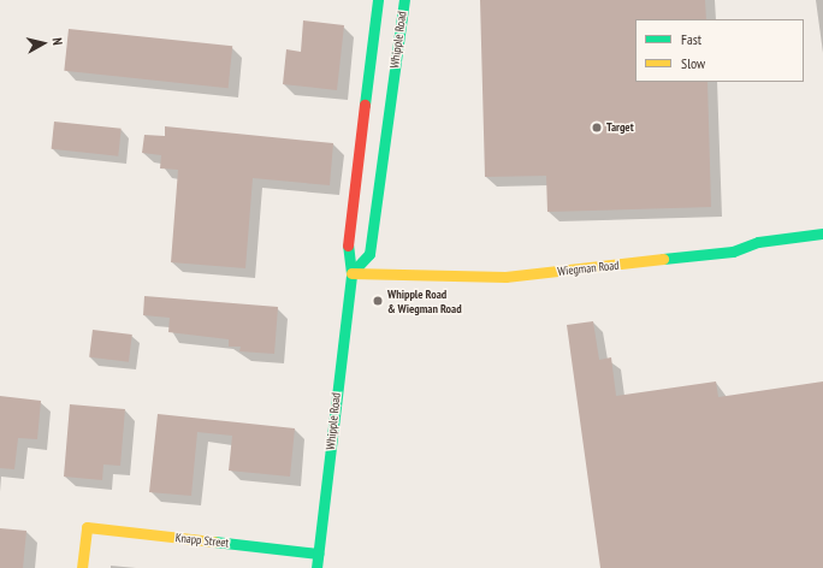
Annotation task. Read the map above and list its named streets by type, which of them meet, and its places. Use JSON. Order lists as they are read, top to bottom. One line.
{"streets":{"main road":["Whipple Road","Wiegman Road","Knapp Street"]},"crossings":[["Whipple Road","Wiegman Road"],["Whipple Road","Knapp Street"]],"places":["Target","Whipple Road & Wiegman Road"],"legend":["Fast","Slow"],"north":"right"}
